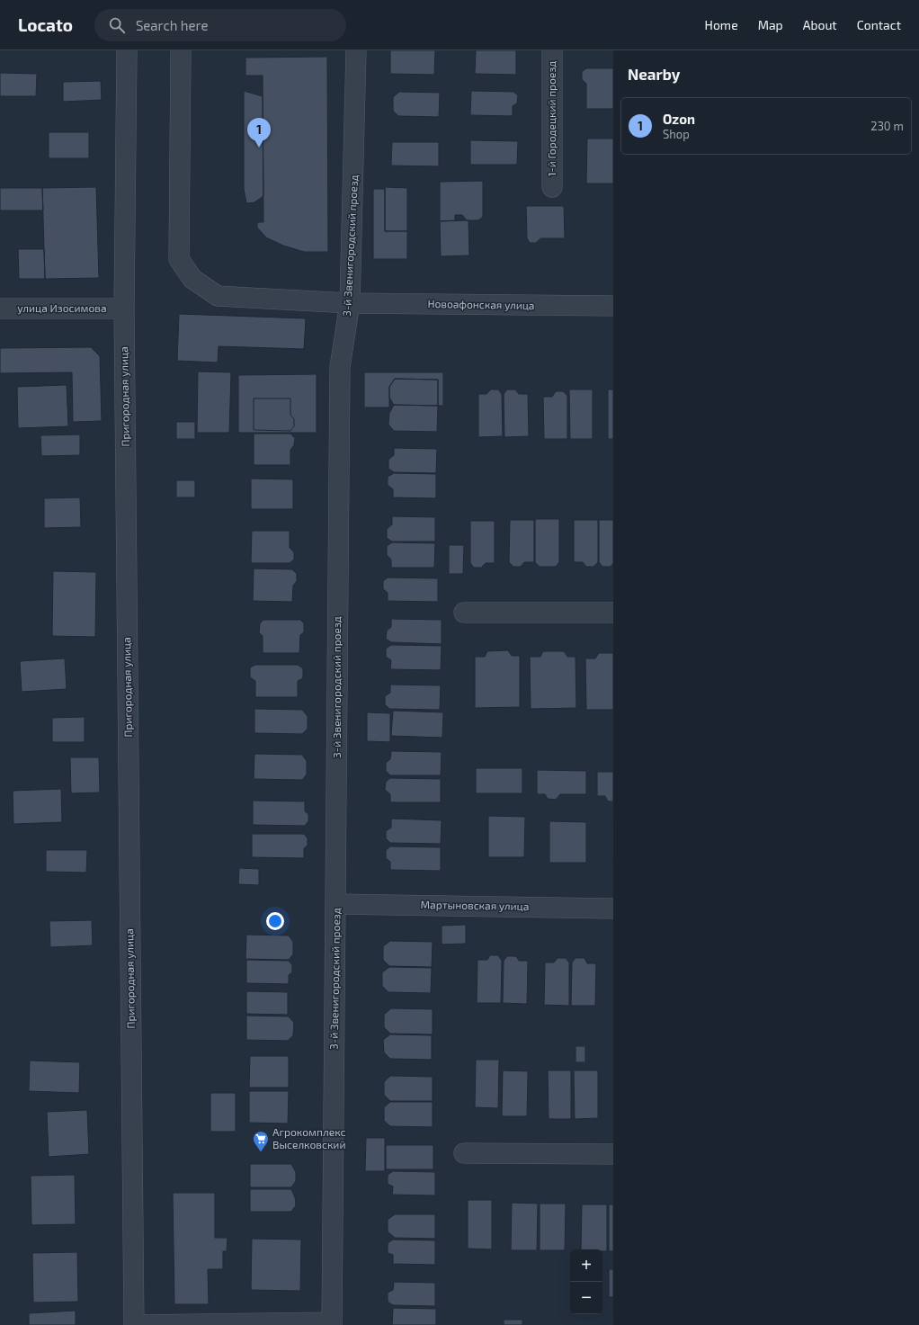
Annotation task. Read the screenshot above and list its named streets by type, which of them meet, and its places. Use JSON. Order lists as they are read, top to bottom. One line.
{"streets":{"street":["1-й Городецкий проезд","3-й Звенигородский проезд","Новоафонская улица","улица Изосимова","Пригородная улица","Мартыновская улица"]},"crossings":[["3-й Звенигородский проезд","Новоафонская улица"],["3-й Звенигородский проезд","Мартыновская улица"],["улица Изосимова","Пригородная улица"]],"places":{"supermarket":["Агрокомплекс Выселковский"]},"page":{"header":"Locato","search":"Search here","nav":["Home","Map","About","Contact"],"heading":"Nearby","list":[{"mark":"1","name":"Ozon","note":"Shop","value":"230 m"}],"pins":"1","map_buttons":["+","−"]}}
